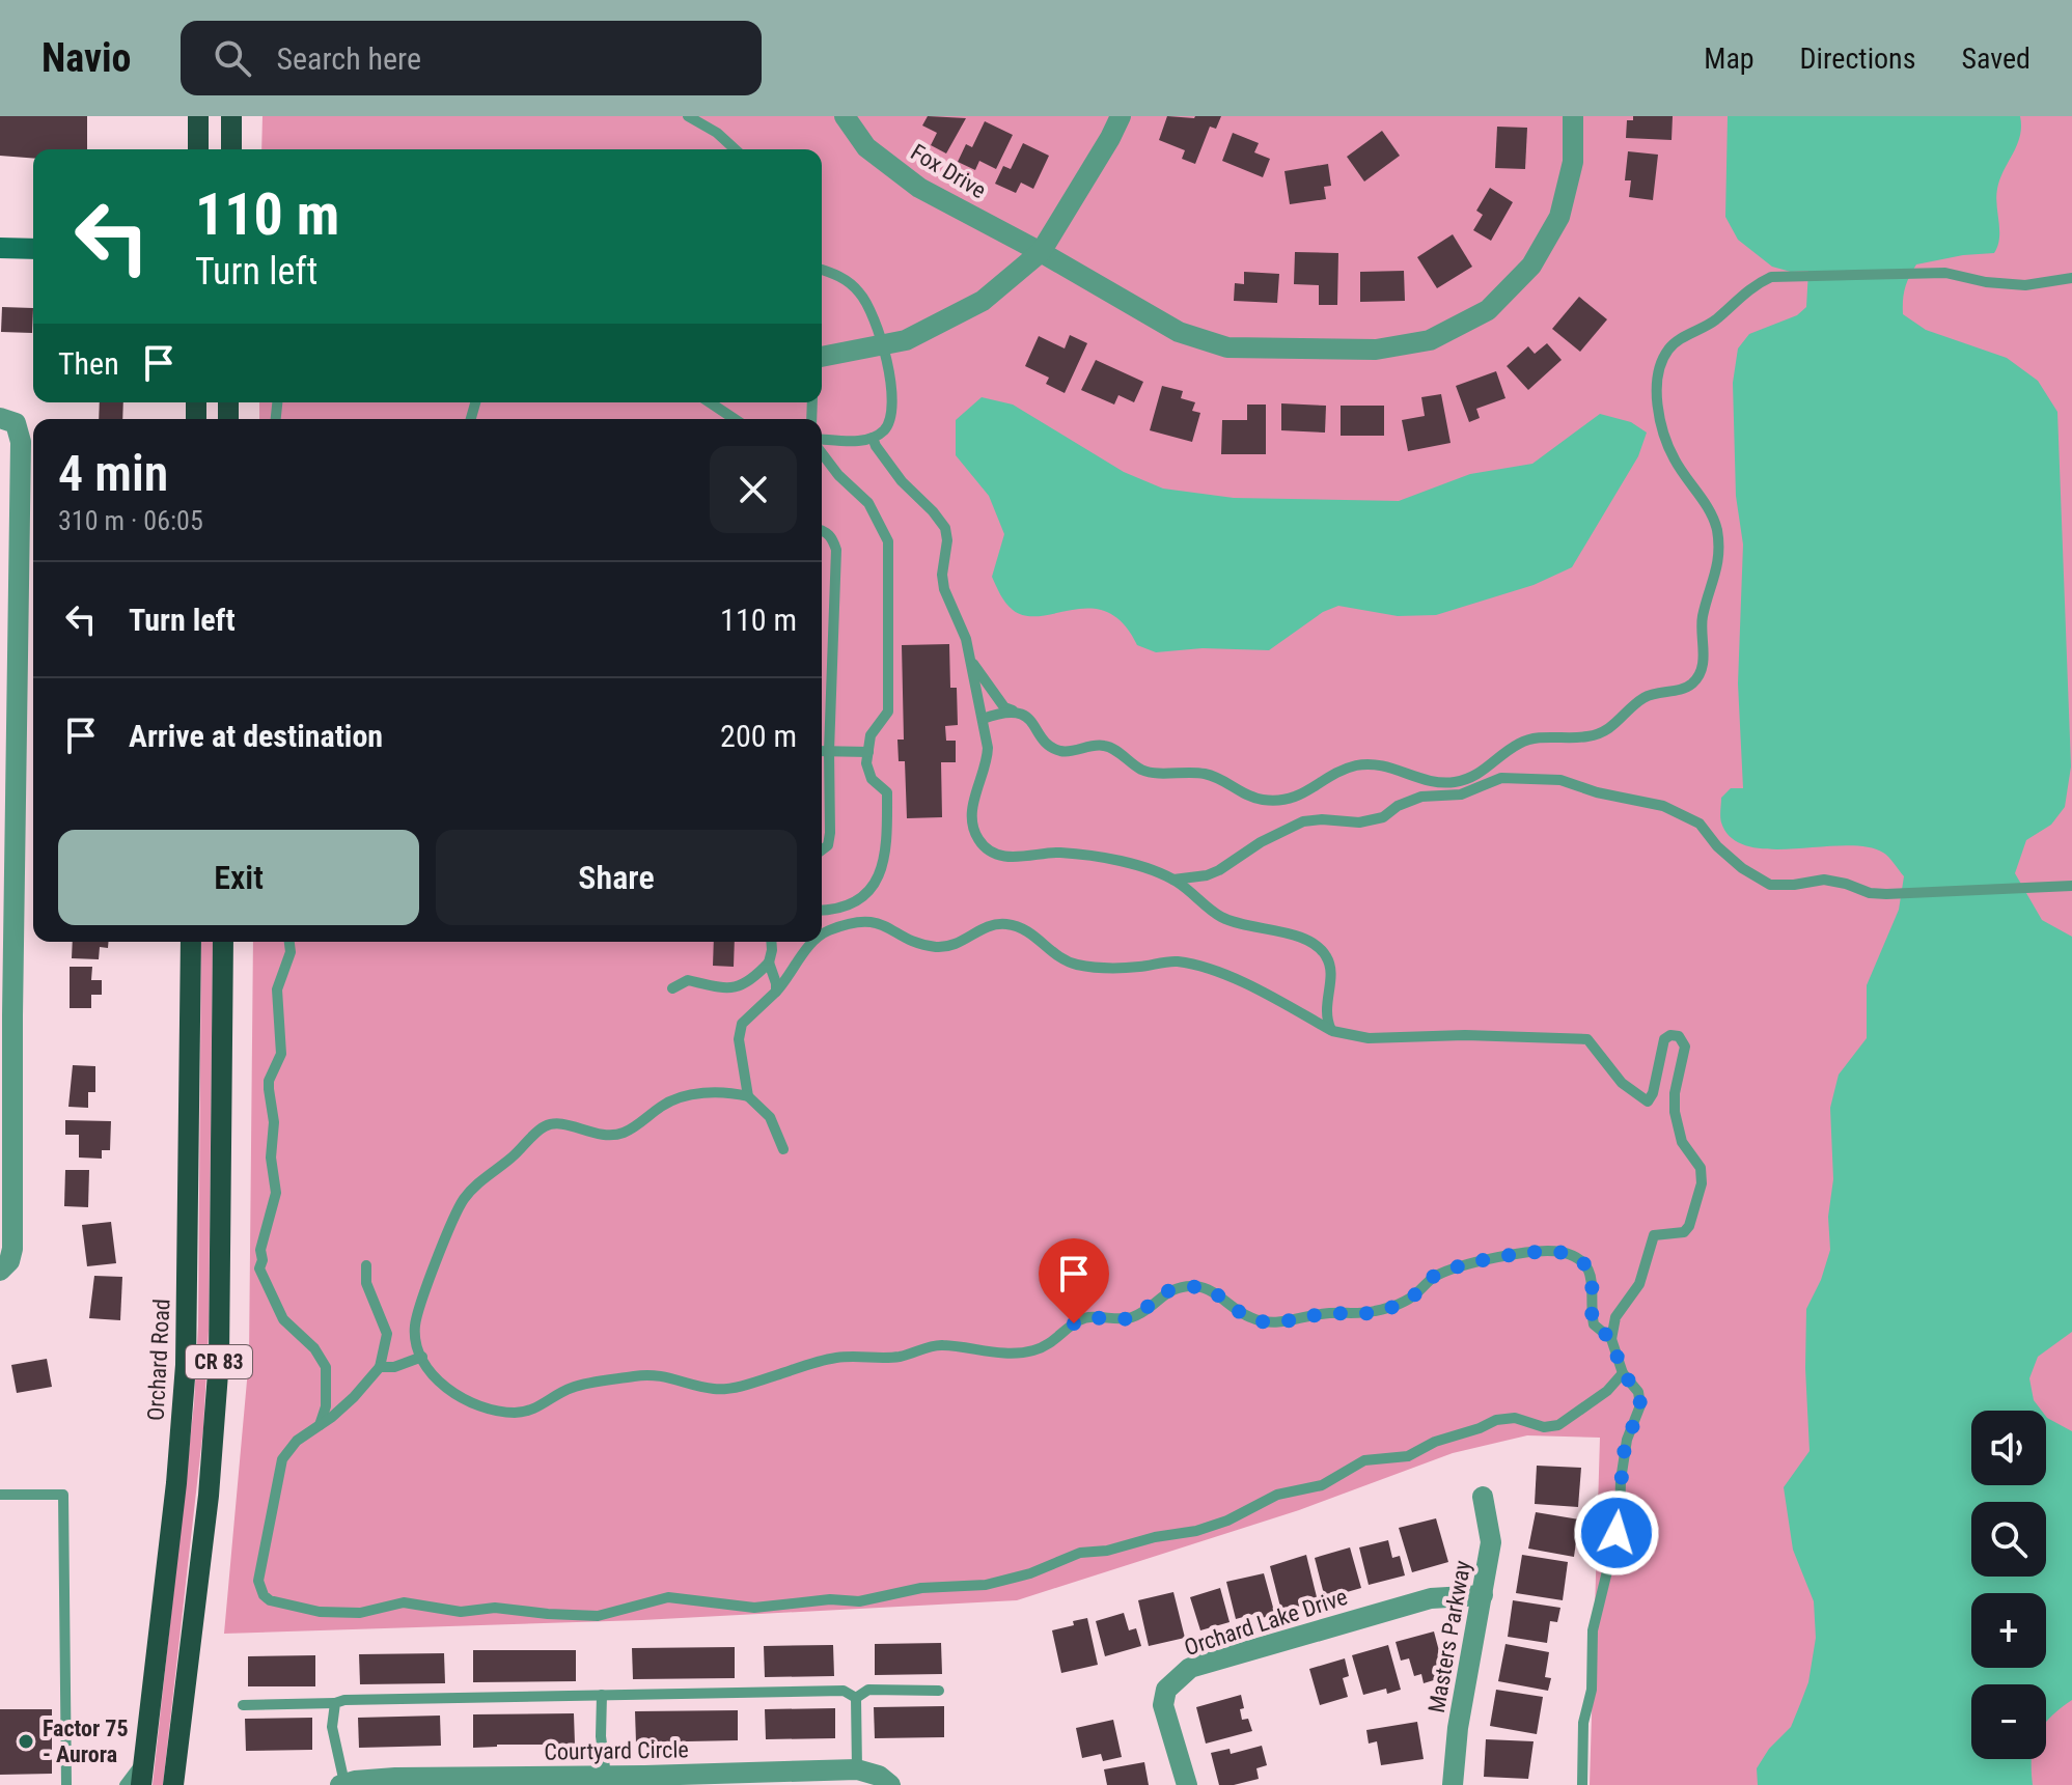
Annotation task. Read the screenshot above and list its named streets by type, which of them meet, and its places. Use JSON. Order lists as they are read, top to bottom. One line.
{"streets":{"main road":["Orchard Road","CR 83"],"street":["Fox Drive","Orchard Lake Drive","Masters Parkway","Courtyard Circle"]},"crossings":[["Orchard Lake Drive","Masters Parkway"]],"places":["Factor 75 - Aurora"],"page":{"header":"Navio","search":"Search here","nav":["Map","Directions","Saved"],"turn":["110 m","Turn left"],"then":"Then","heading":["4 min","310 m · 06:05"],"list":[{"name":"Turn left","value":"110 m"},{"name":"Arrive at destination","value":"200 m"}],"buttons":["Exit","Share"],"map_buttons":["+","−"]}}
